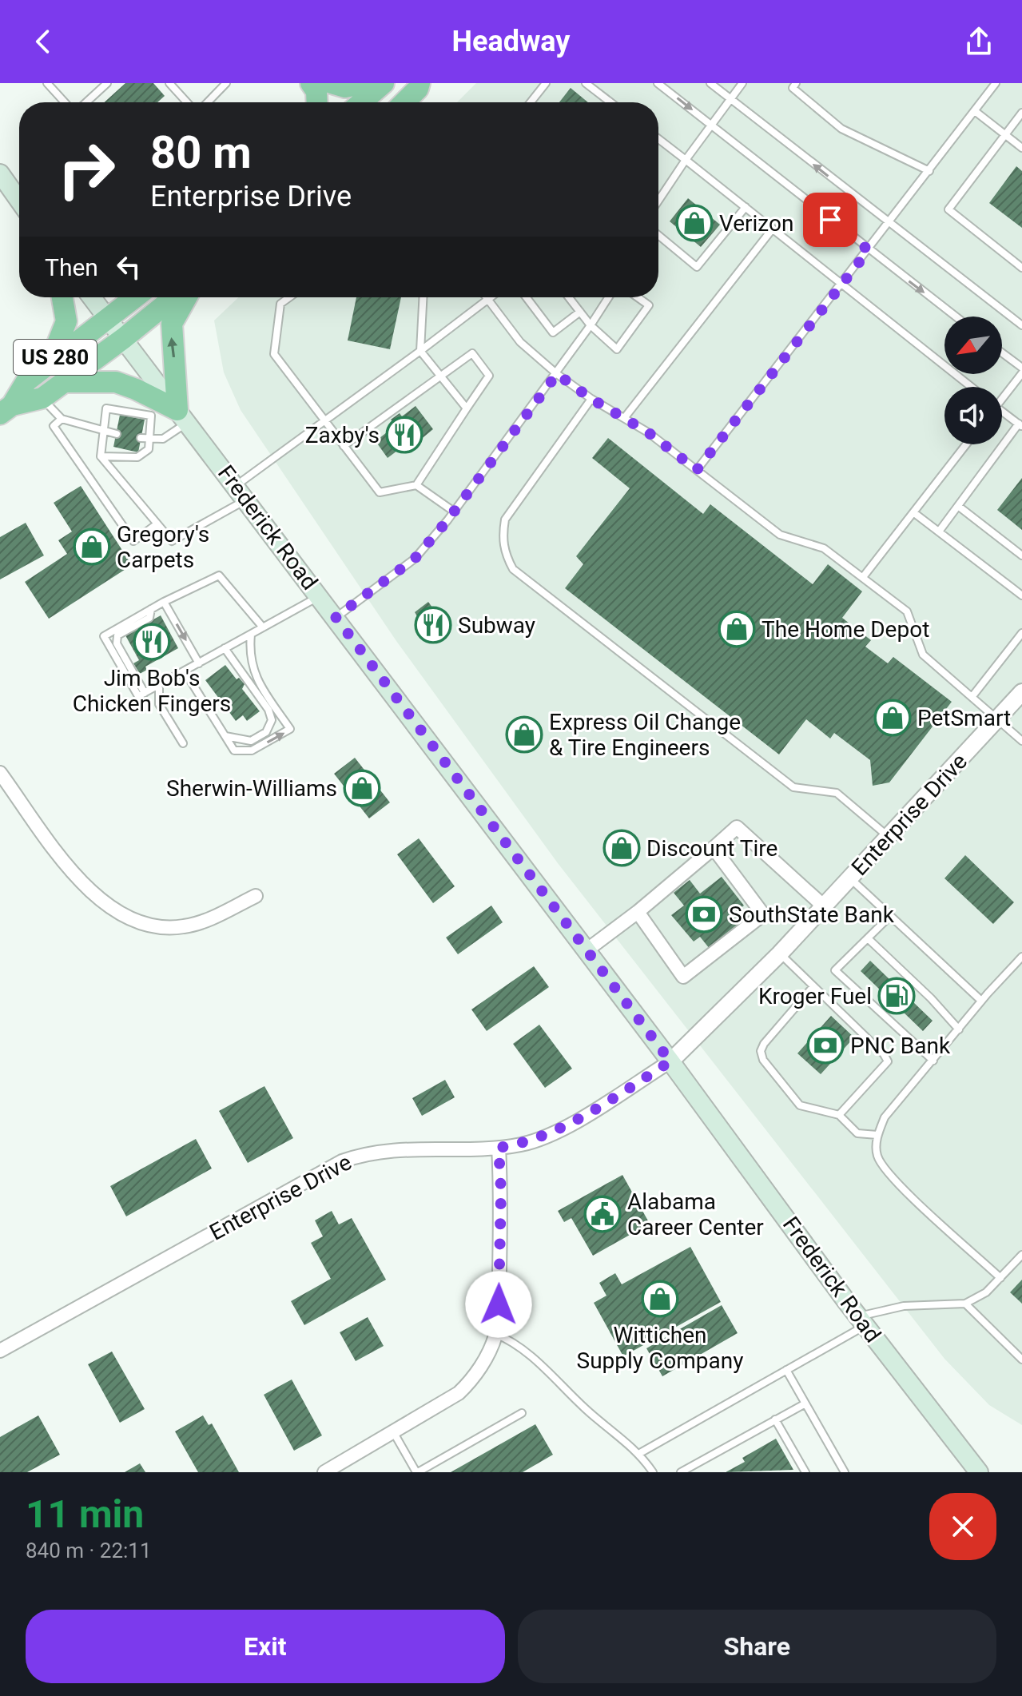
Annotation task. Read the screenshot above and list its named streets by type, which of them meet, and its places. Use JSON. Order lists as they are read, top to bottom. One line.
{"streets":{"highway":["US 280"],"main road":["Frederick Road"],"street":["Enterprise Drive"]},"crossings":[["US 280","Frederick Road"],["Frederick Road","Enterprise Drive"]],"places":{"shop":["Verizon","Gregory's Carpets","The Home Depot","PetSmart","Express Oil Change & Tire Engineers","Sherwin-Williams","Discount Tire","Wittichen Supply Company"],"restaurant":["Zaxby's","Subway","Jim Bob's Chicken Fingers"],"bank":["SouthState Bank","PNC Bank"],"fuel station":["Kroger Fuel"],"public building":["Alabama Career Center"]},"north":"bottom left","page":{"header":"Headway","turn":["80 m","Enterprise Drive"],"then":"Then","heading":["11 min","840 m · 22:11"],"buttons":["Exit","Share"]}}
